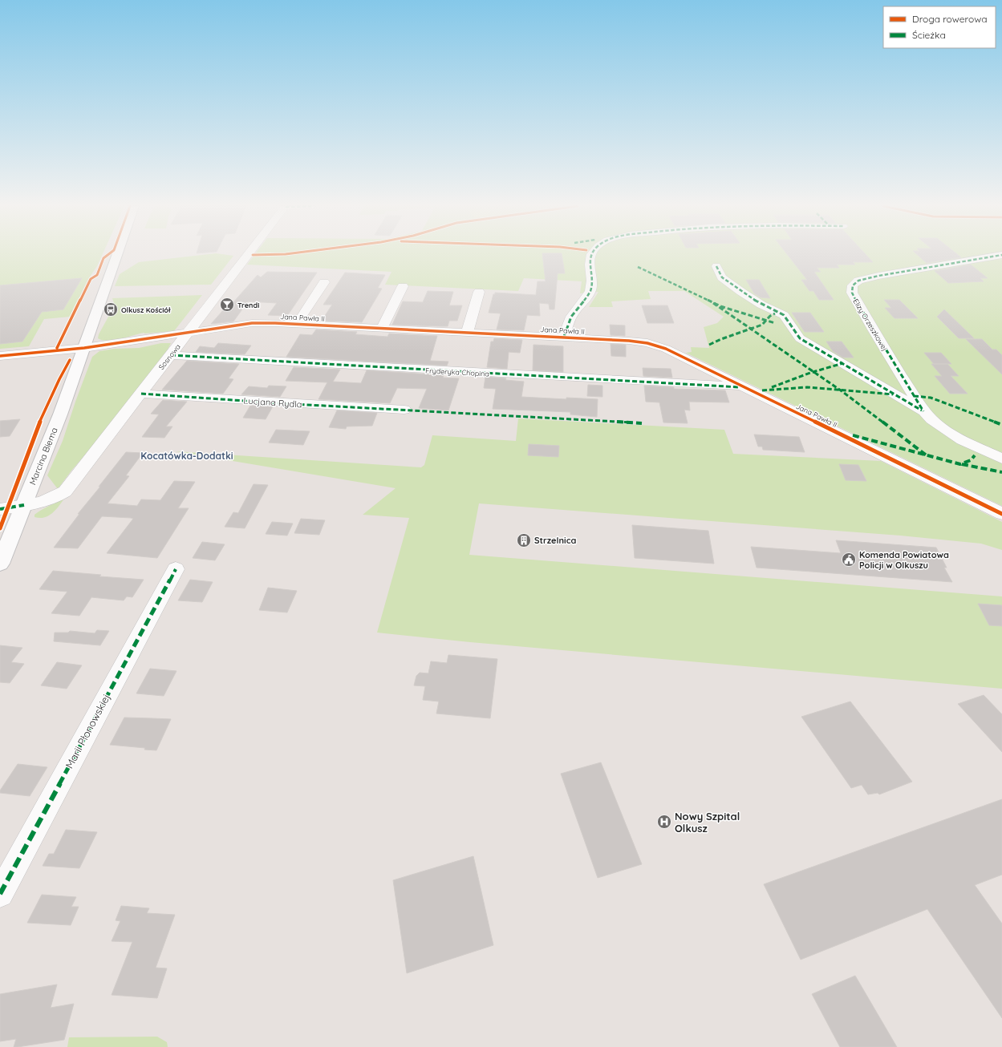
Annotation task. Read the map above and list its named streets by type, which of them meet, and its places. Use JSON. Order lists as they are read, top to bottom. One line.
{"streets":{"street":["Jana Pawła II","Elizy Orzeszkowej","Sosnowa","Fryderyka Chopina","Lucjana Rydla","Marcina Biema","Marii Płonowskiej"]},"crossings":[["Jana Pawła II","Sosnowa"],["Jana Pawła II","Fryderyka Chopina"],["Jana Pawła II","Marcina Biema"],["Sosnowa","Fryderyka Chopina"],["Sosnowa","Lucjana Rydla"],["Sosnowa","Marcina Biema"]],"districts":["Kocatówka-Dodatki"],"places":{"bar":["Trendi"],"bus stop":["Olkusz Kościół"],"building":["Strzelnica"],"public building":["Komenda Powiatowa Policji w Olkuszu"],"hospital":["Nowy Szpital Olkusz"]},"legend":["Droga rowerowa","Ścieżka"]}
